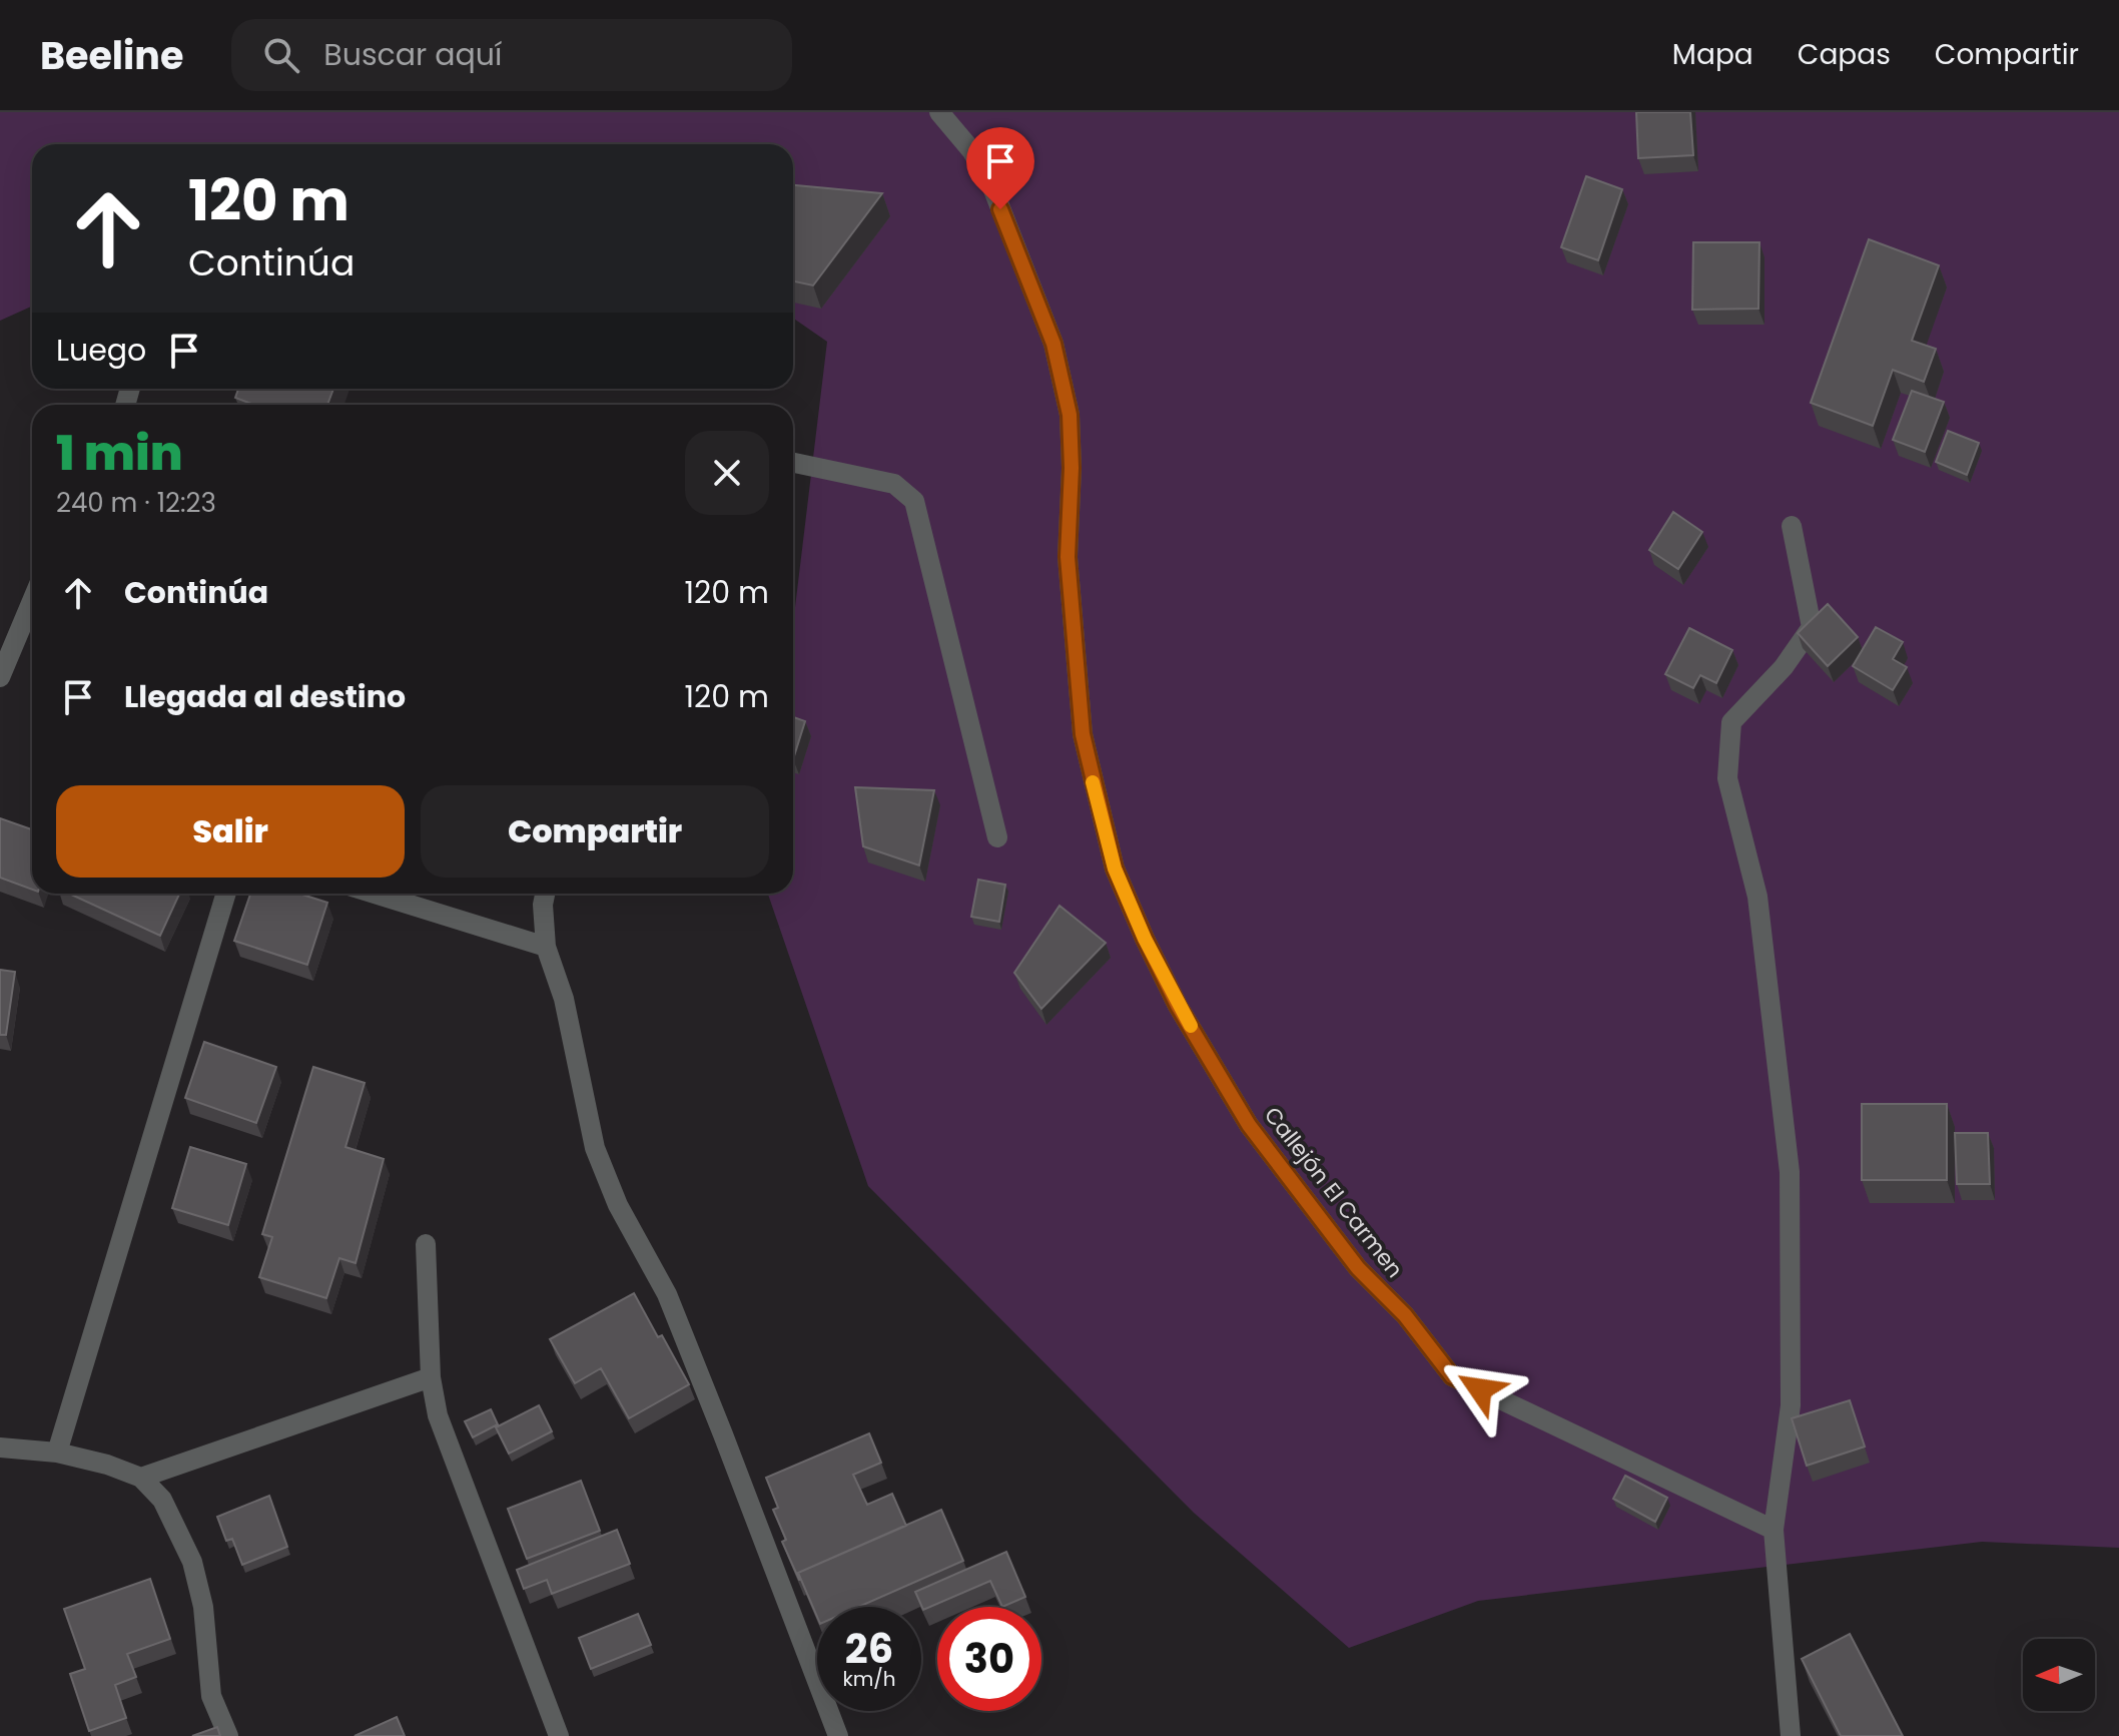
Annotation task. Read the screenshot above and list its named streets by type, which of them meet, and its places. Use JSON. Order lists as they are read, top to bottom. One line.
{"streets":{"street":["Callejón El Carmen"]},"north":"left","page":{"header":"Beeline","search":"Buscar aquí","nav":["Mapa","Capas","Compartir"],"turn":["120 m","Continúa"],"then":"Luego","heading":["1 min","240 m · 12:23"],"list":[{"name":"Continúa","value":"120 m"},{"name":"Llegada al destino","value":"120 m"}],"buttons":["Salir","Compartir"],"speed":"26 km/h","limit":"30"}}
